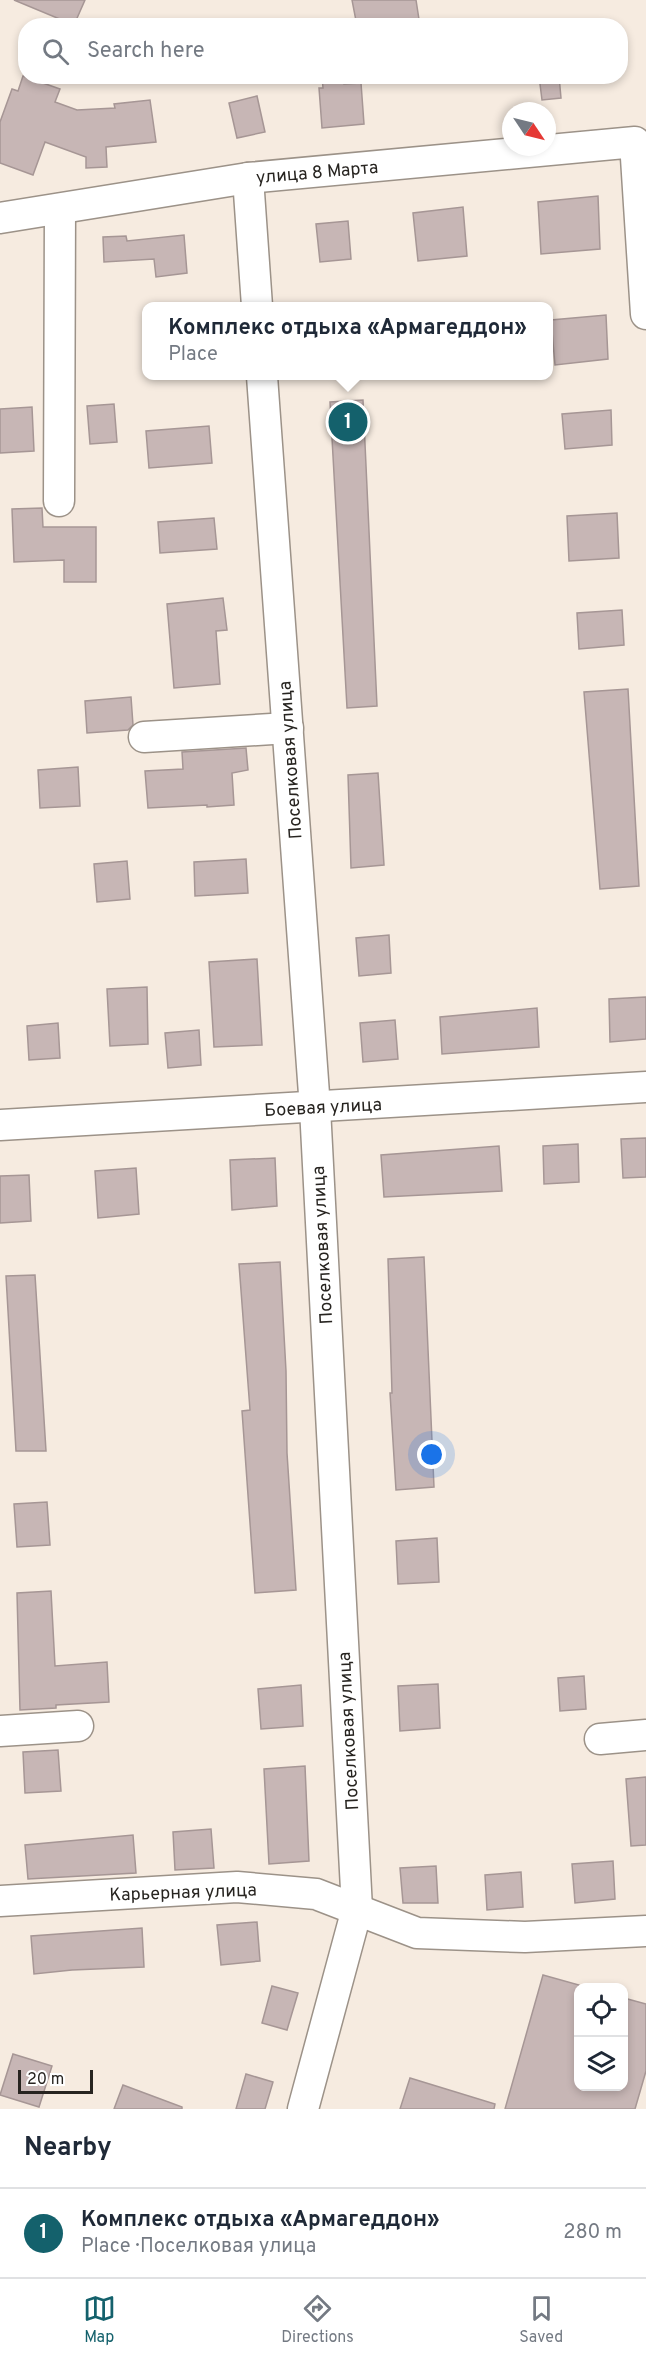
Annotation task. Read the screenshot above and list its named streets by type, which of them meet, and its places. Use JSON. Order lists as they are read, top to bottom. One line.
{"streets":{"street":["улица 8 Марта","Поселковая улица","Боевая улица","Карьерная улица"]},"crossings":[["Поселковая улица","Боевая улица"],["Поселковая улица","Карьерная улица"]],"scale_bar":"20 m","north":"bottom right","page":{"search":"Search here","popup":["Комплекс отдыха «Армагеддон»","Place"],"pins":"1","scale":"20 m","heading":"Nearby","list":[{"mark":"1","name":"Комплекс отдыха «Армагеддон»","note":"Place · Поселковая улица","value":"280 m"}],"nav":["Map","Directions","Saved"]}}
